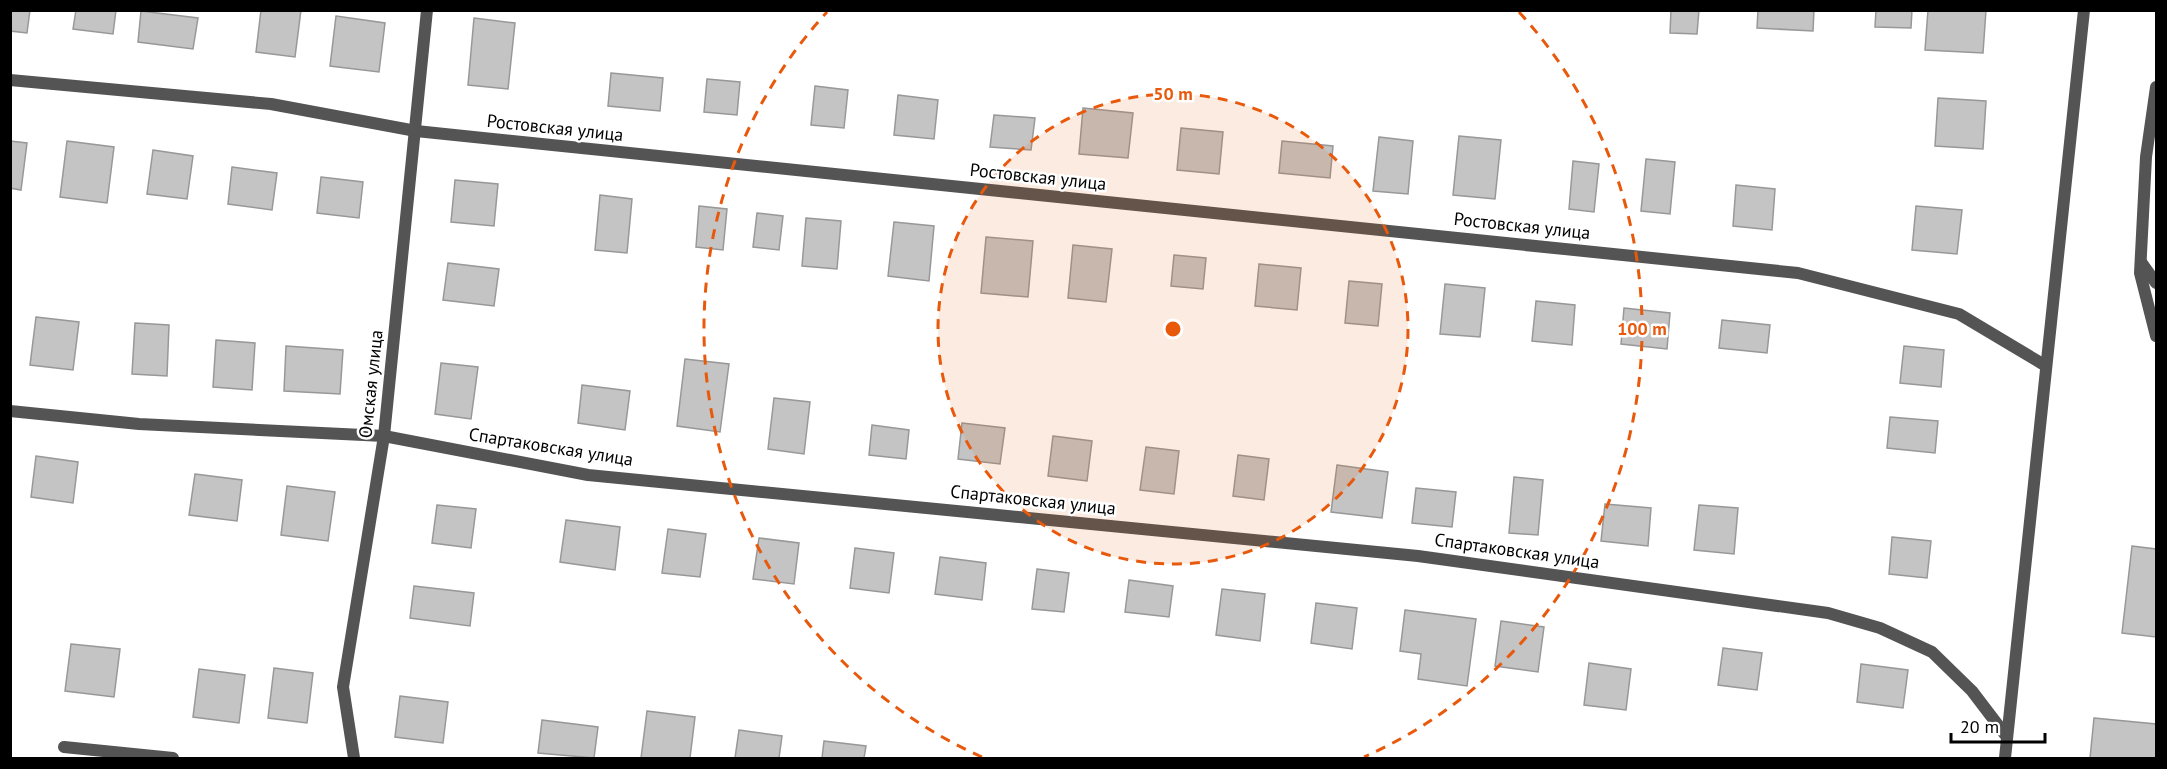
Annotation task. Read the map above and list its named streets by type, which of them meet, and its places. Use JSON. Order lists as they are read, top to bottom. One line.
{"streets":{"street":["Ростовская улица","Омская улица","Спартаковская улица"]},"crossings":[["Ростовская улица","Омская улица"],["Омская улица","Спартаковская улица"]],"scale_bar":"20 m","rings":["50 m","100 m"]}
